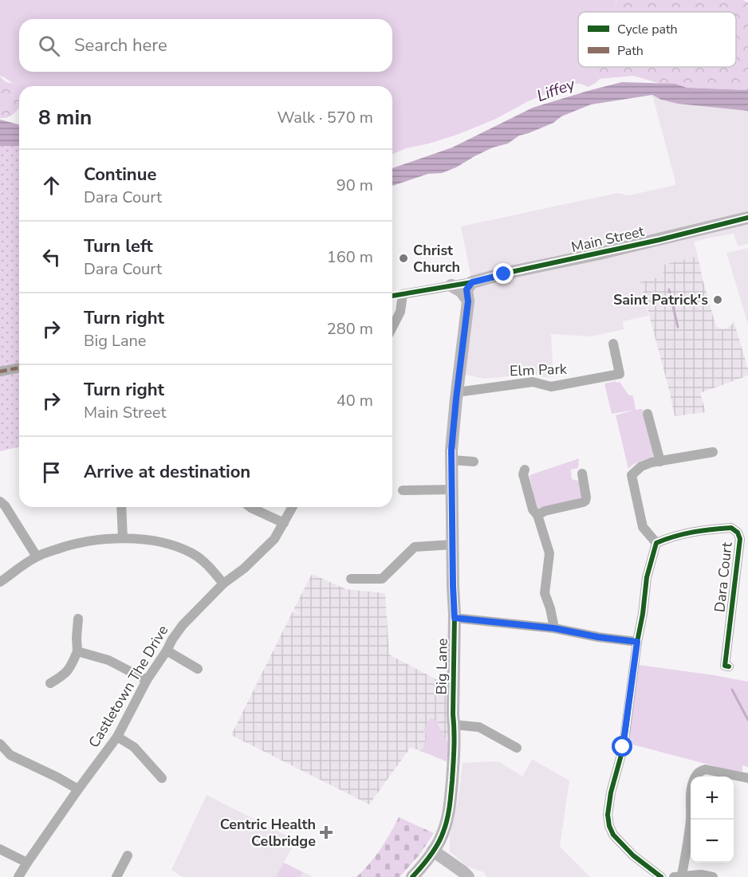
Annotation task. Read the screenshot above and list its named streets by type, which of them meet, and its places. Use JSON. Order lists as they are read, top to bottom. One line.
{"streets":{"main road":["Main Street","Big Lane"],"street":["Elm Park","Dara Court","Castletown The Drive"]},"crossings":[["Main Street","Big Lane"],["Elm Park","Big Lane"]],"water":["Liffey"],"places":{"other":["Christ Church","Saint Patrick's"],"health":["Centric Health Celbridge"]},"legend":["Cycle path","Path"],"page":{"search":"Search here","heading":["8 min","Walk · 570 m"],"list":[["Continue","Dara Court","90 m"],["Turn left","Dara Court","160 m"],["Turn right","Big Lane","280 m"],["Turn right","Main Street","40 m"],"Arrive at destination"],"map_buttons":["+","−"]}}
